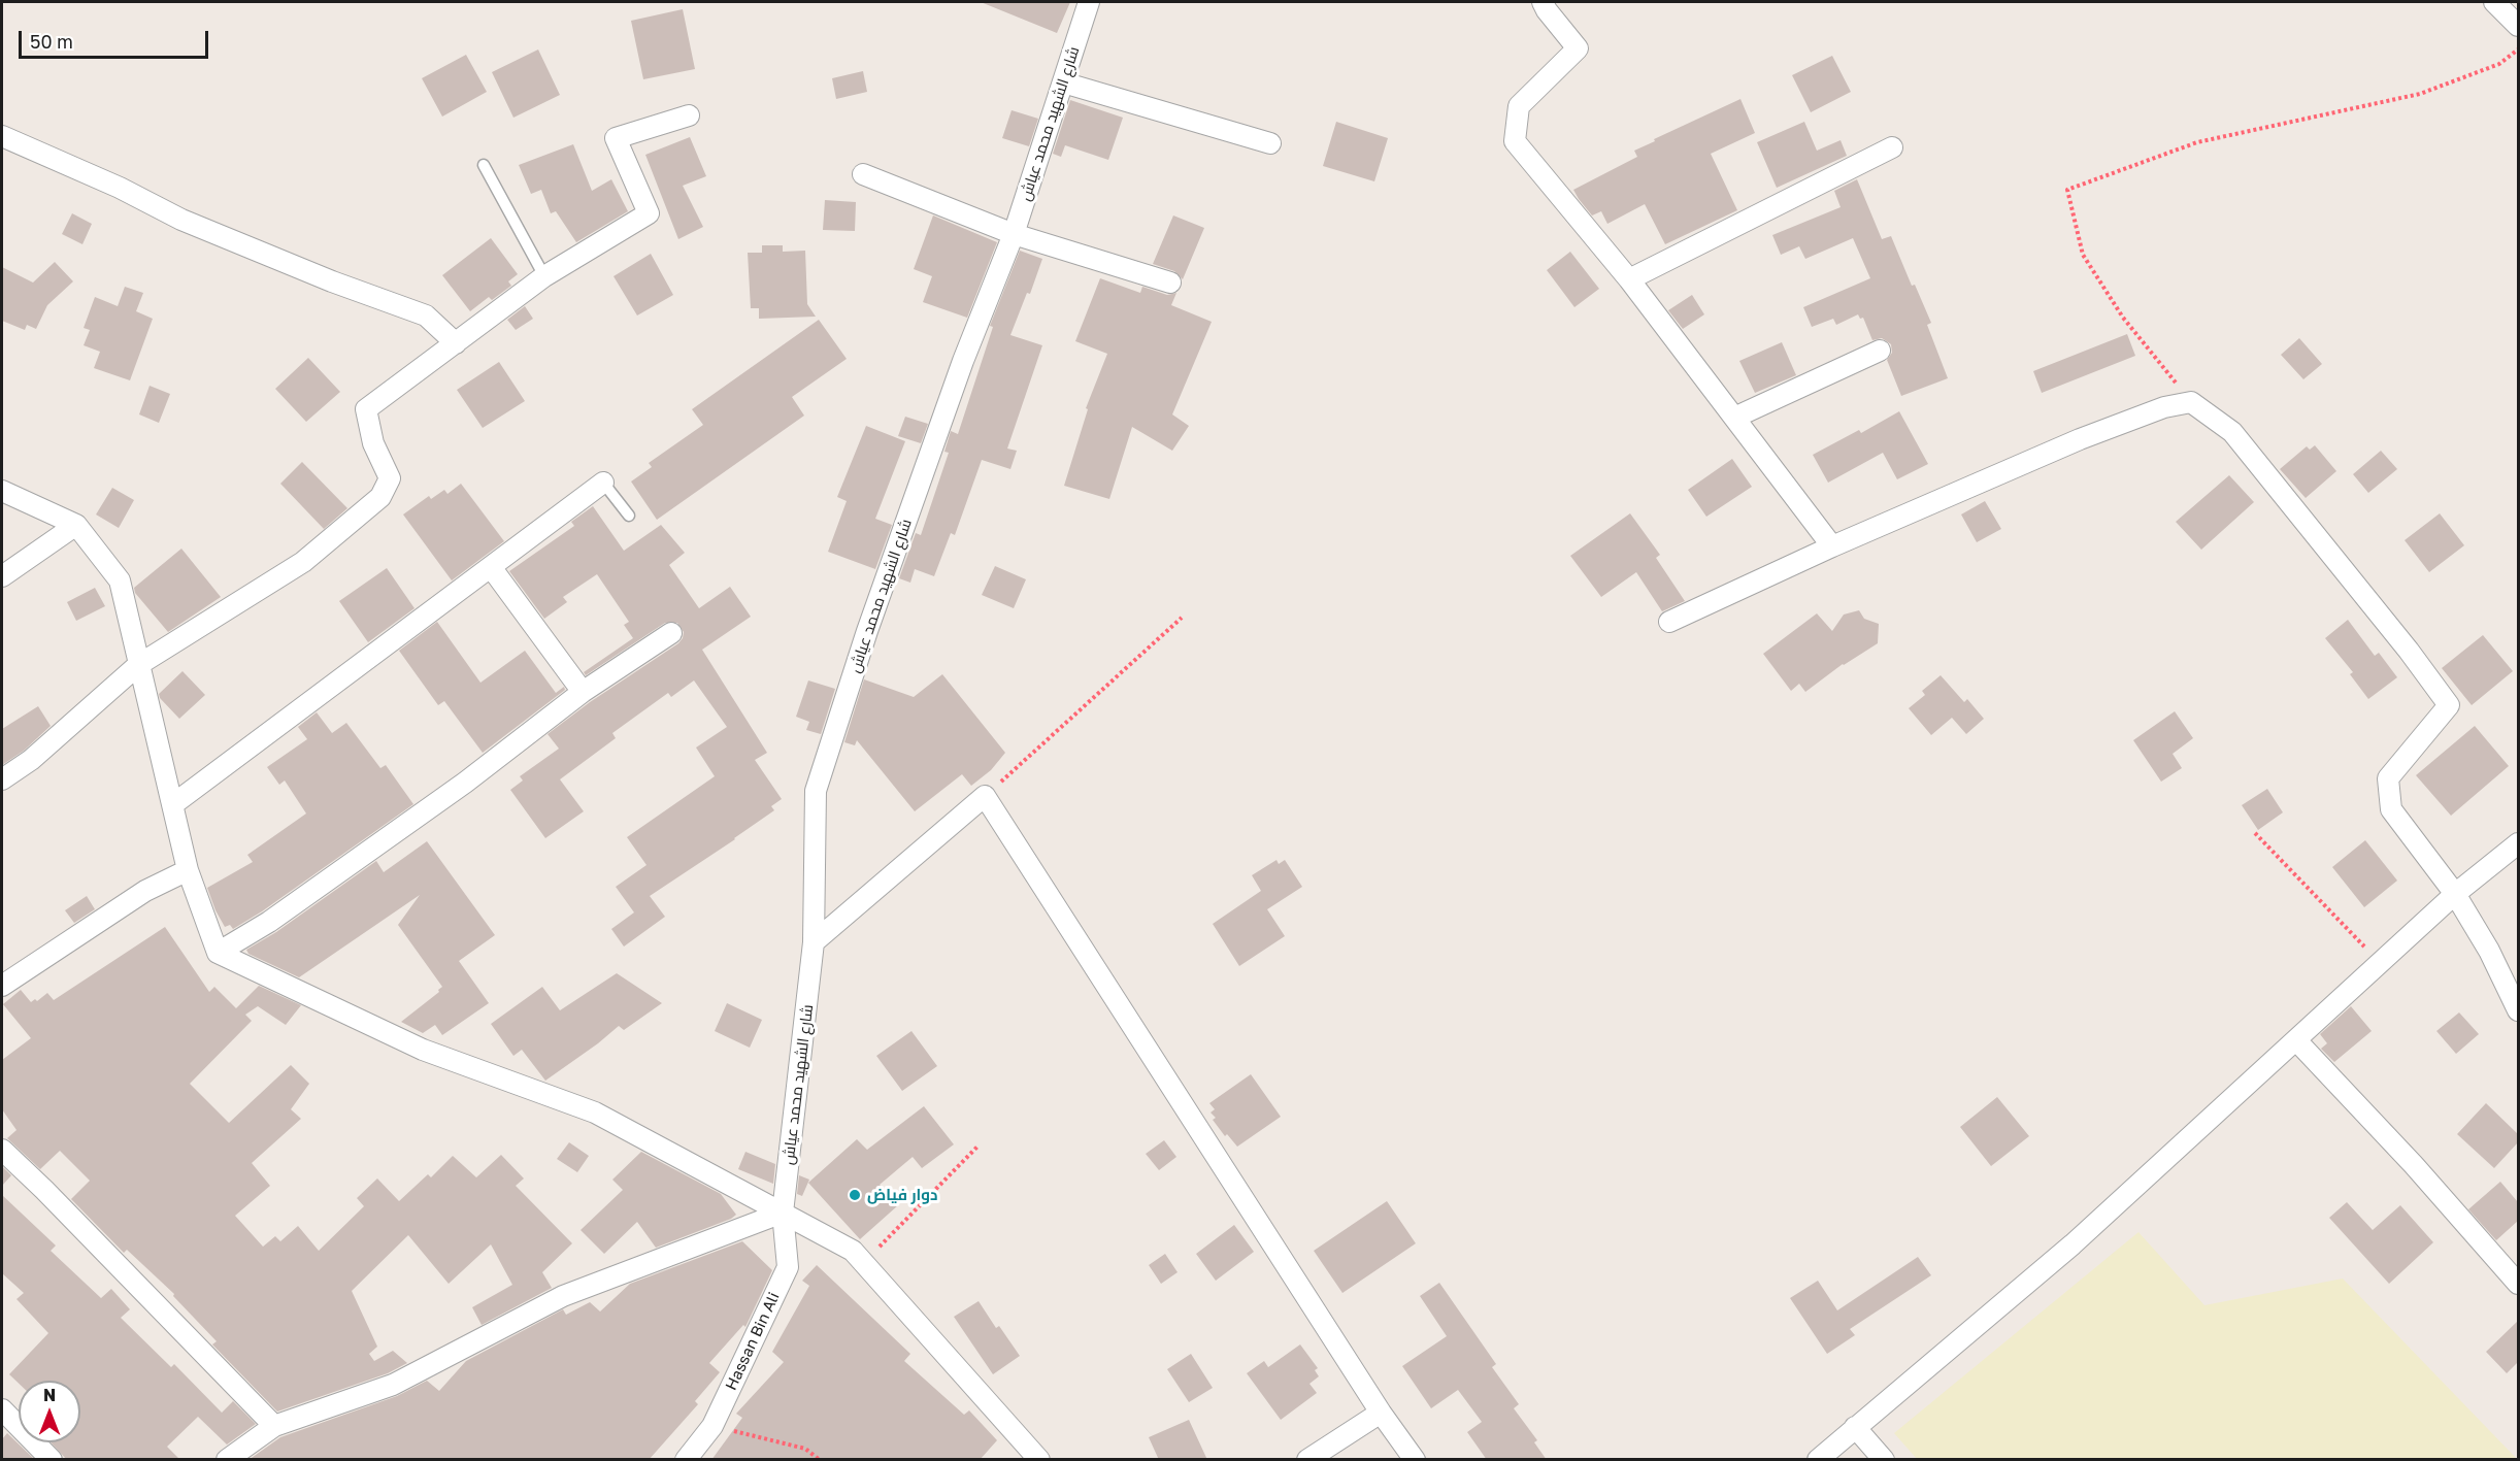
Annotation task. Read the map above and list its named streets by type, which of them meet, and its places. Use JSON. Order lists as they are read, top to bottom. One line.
{"streets":{"street":["شارع الشهيد محمد عياش","Hassan Bin Ali"]},"crossings":[["شارع الشهيد محمد عياش","Hassan Bin Ali"]],"places":["دوار فياض"],"scale_bar":"50 m","north":"top"}
